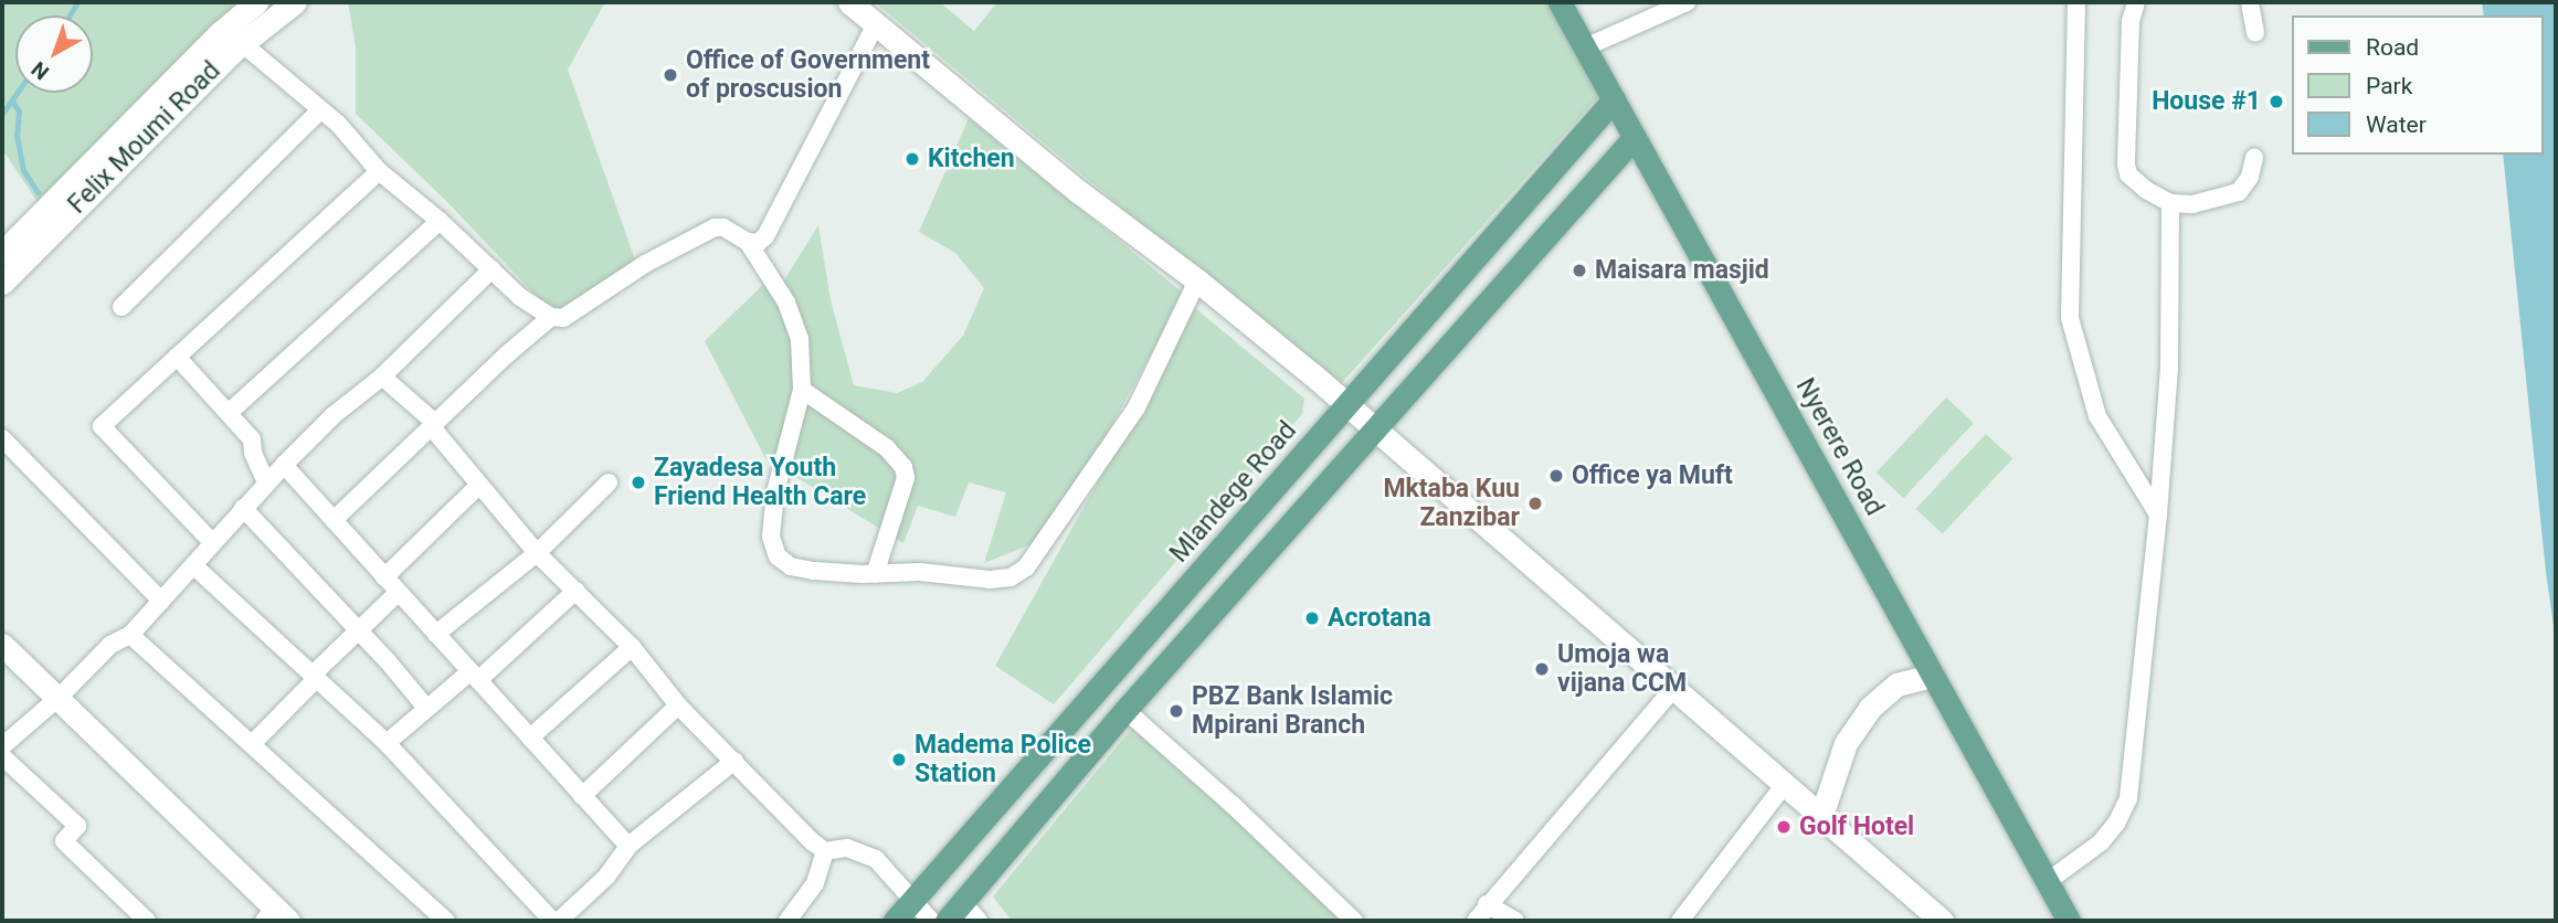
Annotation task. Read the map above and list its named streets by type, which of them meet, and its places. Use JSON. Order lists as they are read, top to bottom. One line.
{"streets":{"main road":["Nyerere Road","Mlandege Road"],"street":["Felix Moumi Road"]},"crossings":[["Nyerere Road","Mlandege Road"]],"places":["Office of Government of proscusion","House #1","Kitchen","Maisara masjid","Office ya Muft","Zayadesa Youth Friend Health Care","Mktaba Kuu Zanzibar","Acrotana","Umoja wa vijana CCM","PBZ Bank Islamic Mpirani Branch","Madema Police Station","Golf Hotel"],"legend":["Road","Park","Water"],"north":"bottom left"}
